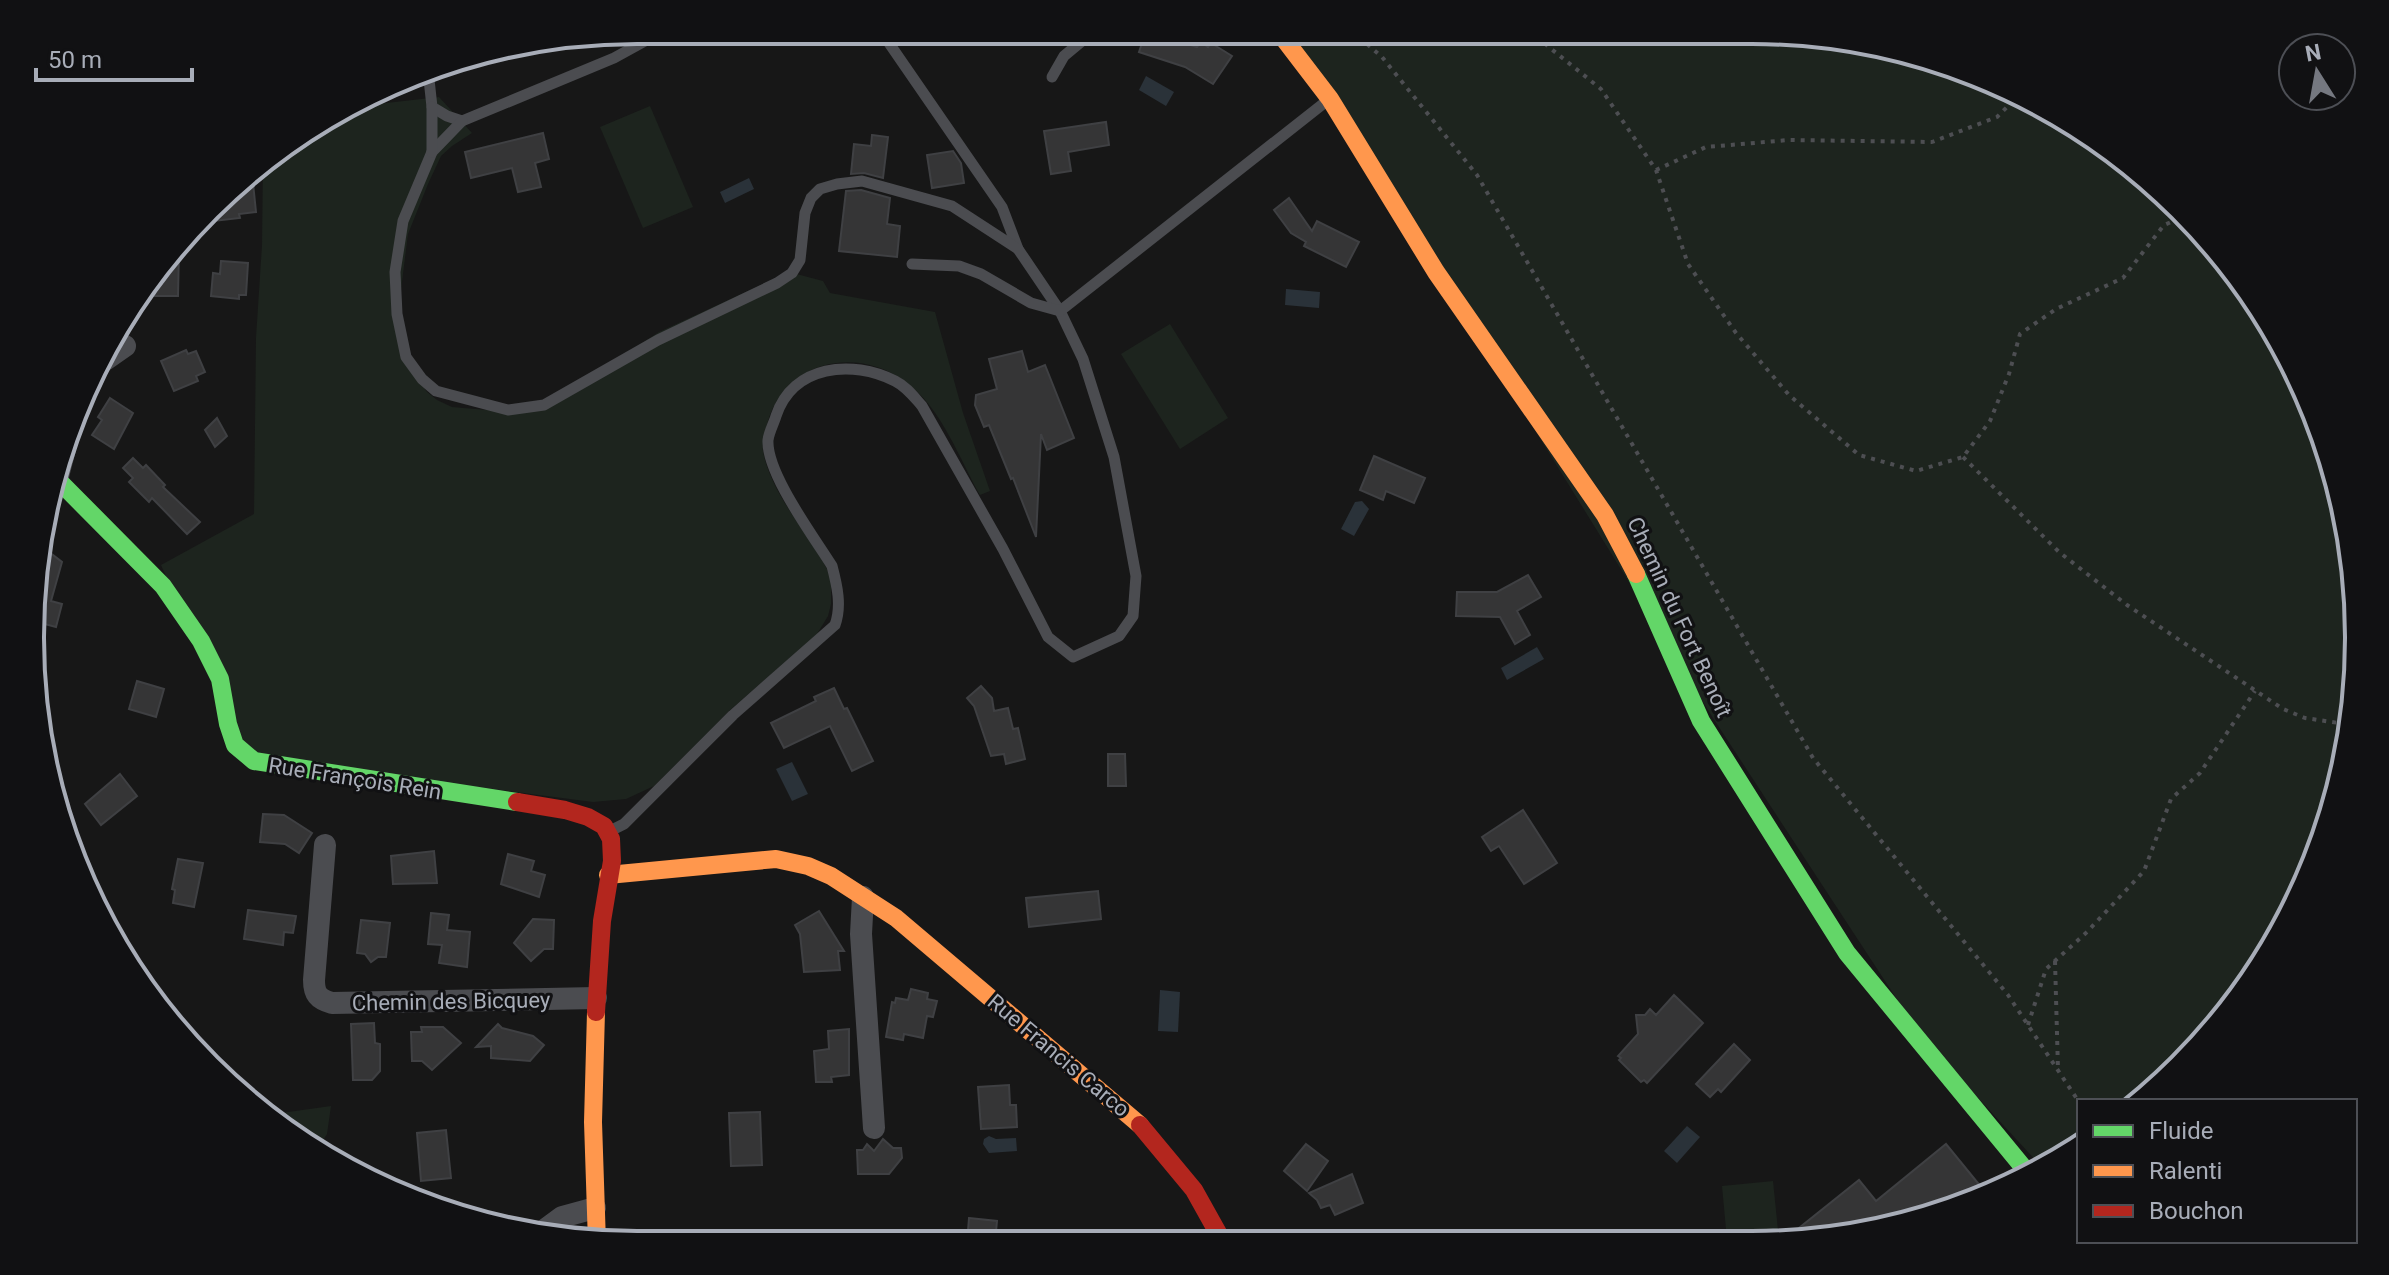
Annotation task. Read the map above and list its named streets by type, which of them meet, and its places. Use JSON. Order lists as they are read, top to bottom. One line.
{"streets":{"street":["Chemin du Fort Benoît","Rue François Rein","Chemin des Bicquey","Rue Francis Carco"]},"legend":["Fluide","Ralenti","Bouchon"],"scale_bar":"50 m","north":"top"}
